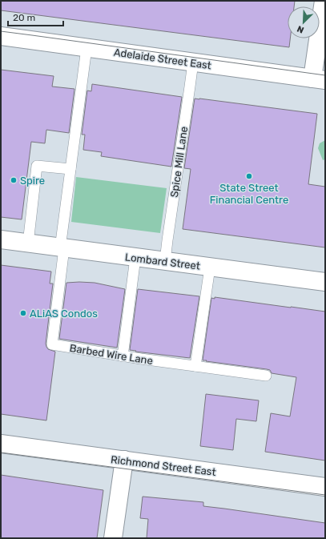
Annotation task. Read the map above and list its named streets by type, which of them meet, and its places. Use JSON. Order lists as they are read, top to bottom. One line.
{"streets":{"main road":["Adelaide Street East","Lombard Street","Richmond Street East"],"lane":["Spice Mill Lane","Barbed Wire Lane"]},"crossings":[["Adelaide Street East","Spice Mill Lane"],["Spice Mill Lane","Lombard Street"],["Lombard Street","Barbed Wire Lane"]],"places":["State Street Financial Centre","Spire","ALiAS Condos"],"scale_bar":"20 m","north":"bottom left"}
